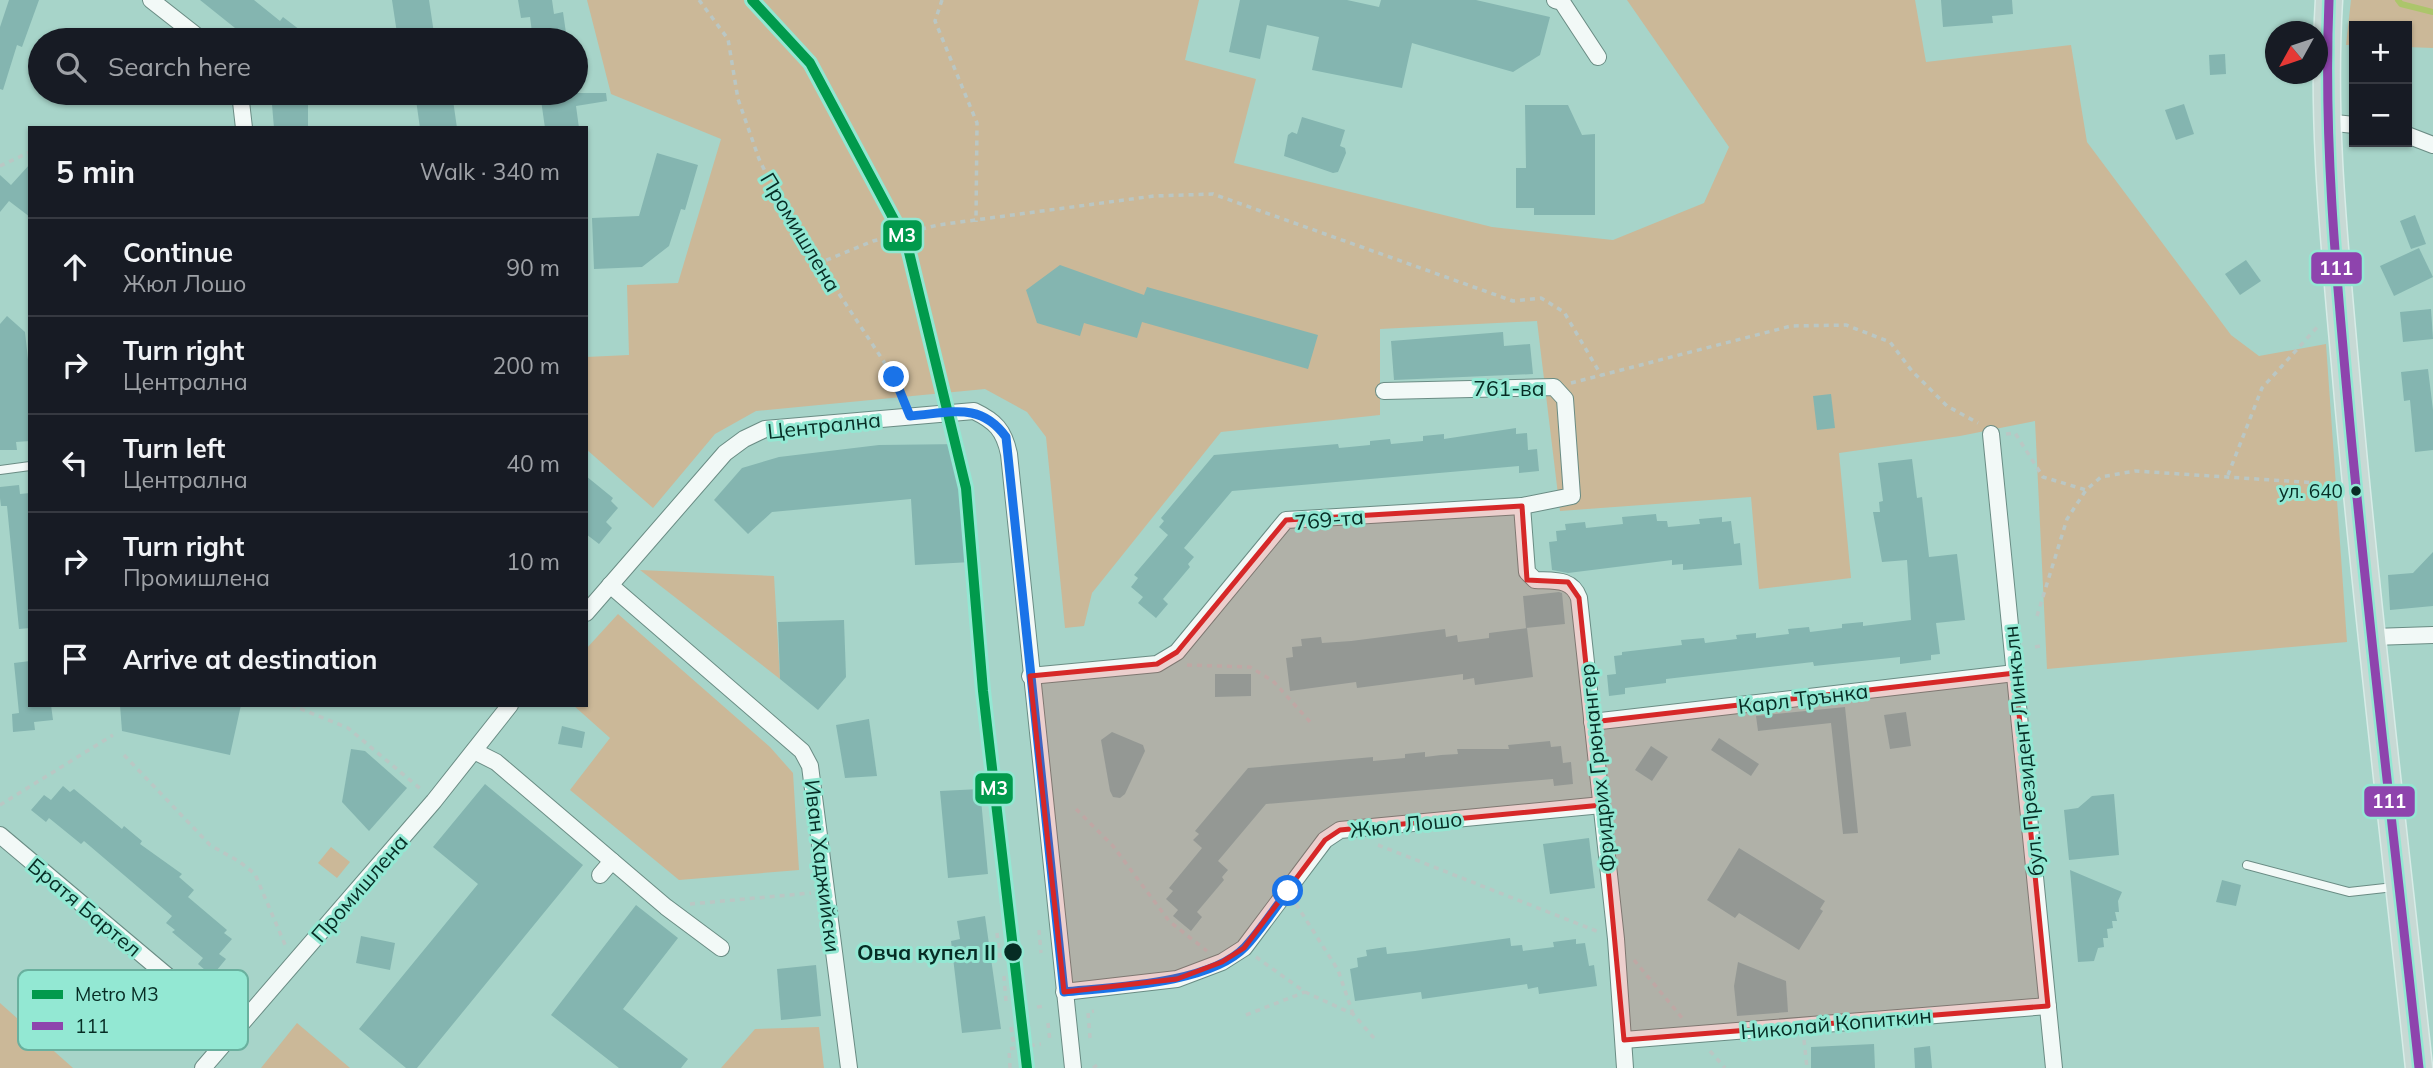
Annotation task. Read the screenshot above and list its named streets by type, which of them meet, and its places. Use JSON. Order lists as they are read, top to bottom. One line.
{"streets":{"street":["Промишлена","761-ва","Централна","769-та","Карл Трънка","бул. Президент Линкълн","Фридрих Грюнангер","Жюл Лошо","Иван Хаджийски","Братя Бартел","Николай Копиткин"]},"crossings":[["Промишлена","Централна"],["761-ва","769-та"],["761-ва","Фридрих Грюнангер"],["Централна","Жюл Лошо"],["Централна","Иван Хаджийски"],["769-та","Фридрих Грюнангер"],["Карл Трънка","бул. Президент Линкълн"],["Карл Трънка","Фридрих Грюнангер"],["бул. Президент Линкълн","Николай Копиткин"],["Фридрих Грюнангер","Жюл Лошо"],["Фридрих Грюнангер","Николай Копиткин"]],"places":["ул. 640","Овча купел II"],"lines":["metro line M3","transit line 111"],"legend":["Metro M3","111"],"north":"bottom left","page":{"map_buttons":["+","−"],"search":"Search here","heading":["5 min","Walk · 340 m"],"list":[["Continue","Жюл Лошо","90 m"],["Turn right","Централна","200 m"],["Turn left","Централна","40 m"],["Turn right","Промишлена","10 m"],"Arrive at destination"]}}
